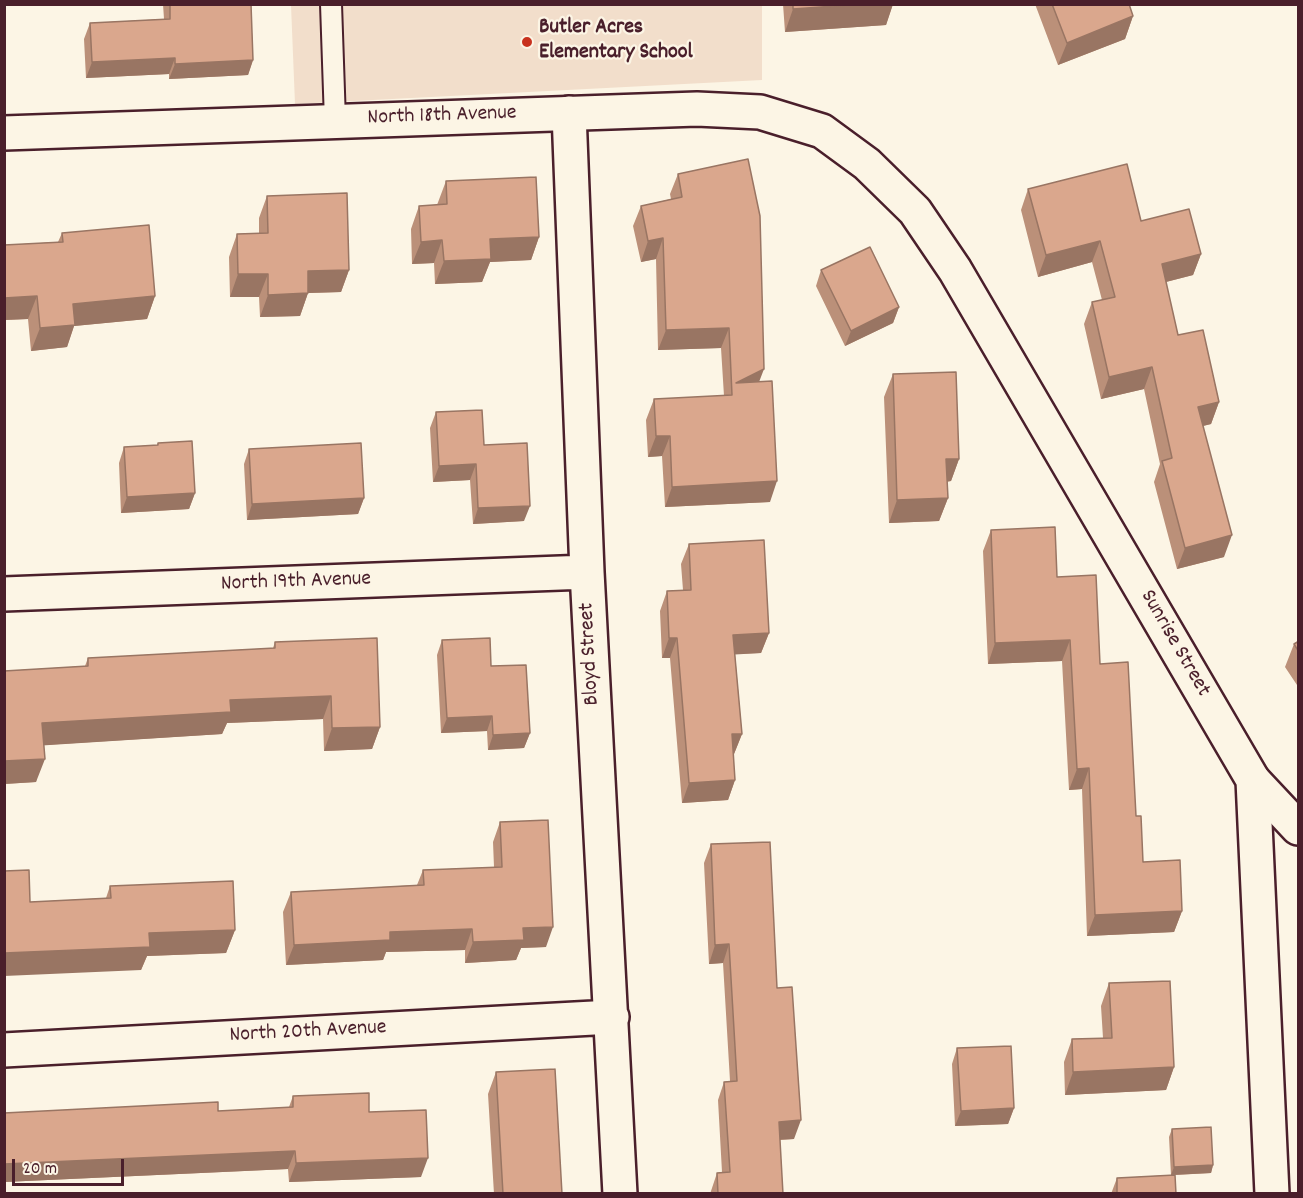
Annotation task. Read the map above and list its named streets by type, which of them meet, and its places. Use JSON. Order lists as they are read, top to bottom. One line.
{"streets":{"street":["North 18th Avenue","North 19th Avenue","Sunrise Street","Bloyd Street","North 20th Avenue"]},"crossings":[["North 18th Avenue","Sunrise Street"],["North 18th Avenue","Bloyd Street"],["North 19th Avenue","Bloyd Street"],["Bloyd Street","North 20th Avenue"]],"places":["Butler Acres Elementary School"],"scale_bar":"20 m"}
